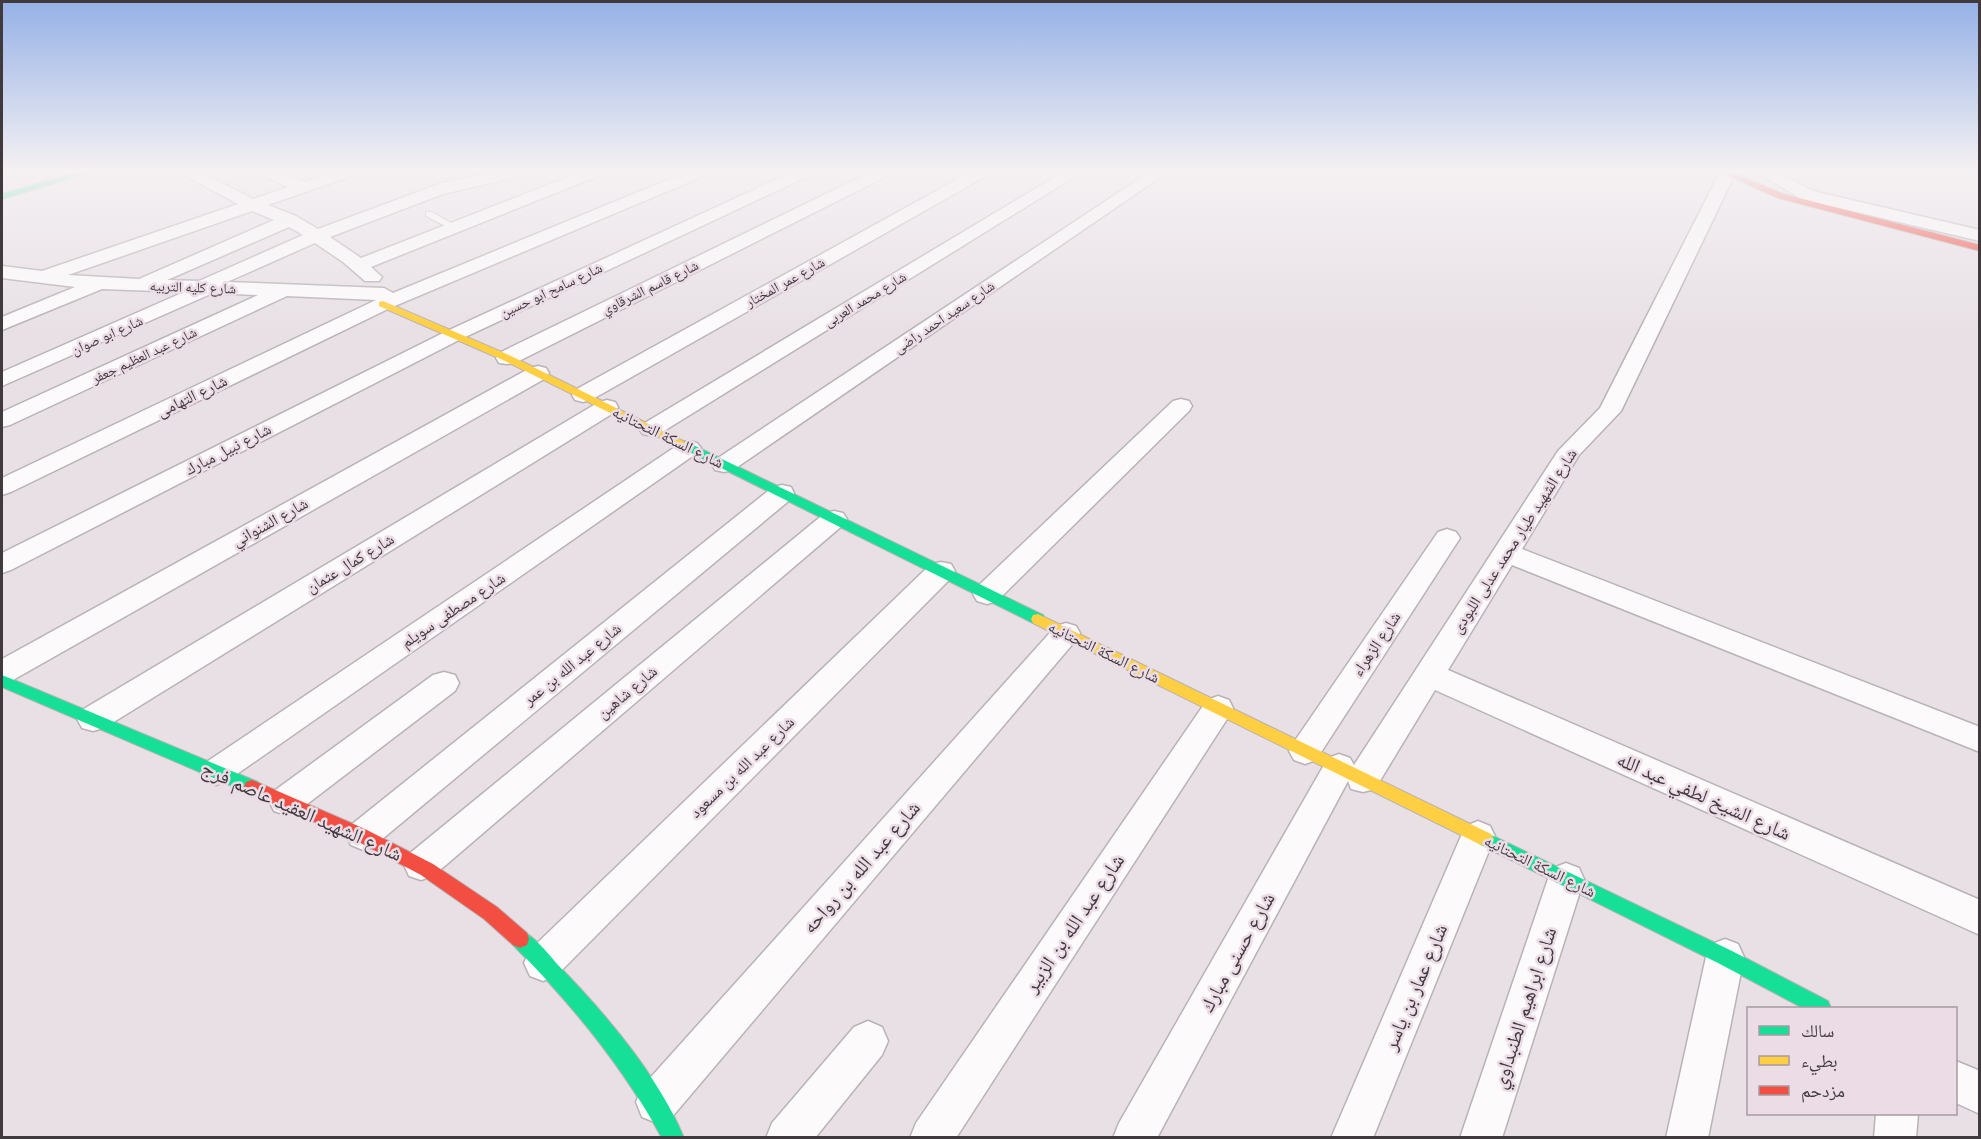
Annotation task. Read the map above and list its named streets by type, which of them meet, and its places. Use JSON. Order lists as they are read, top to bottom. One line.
{"streets":{"street":["شارع عمر المختار","شارع كليه التربيه","شارع قاسم الشرقاوي","شارع سامح ابو حسين","شارع محمد العربى","شارع سعيد احمد راضى","شارع ابو صوان","شارع عبد العظيم جعفر","شارع التهامى","شارع السكة التحتانيه","شارع نبيل مبارك","شارع الشنواني","شارع الشهيد طيار محمد عدلى اللبودى","شارع كمال عثمان","شارع مصطفى سويلم","شارع الزهراء","شارع عبد الله بن عمر","شارع شاهين","شارع عبد الله بن مسعود","شارع الشيخ لطفي عبد الله","شارع الشهيد العقيد عاصم فرج","شارع عبد الله بن رواحه","شارع عبد الله بن الزبير","شارع حسنى مبارك","شارع عمار بن ياسر","شارع ابراهيم الطنبداوي"]},"crossings":[["شارع عمر المختار","شارع السكة التحتانيه"],["شارع كليه التربيه","شارع ابو صوان"],["شارع كليه التربيه","شارع عبد العظيم جعفر"],["شارع كليه التربيه","شارع التهامى"],["شارع كليه التربيه","شارع السكة التحتانيه"],["شارع قاسم الشرقاوي","شارع السكة التحتانيه"],["شارع سامح ابو حسين","شارع السكة التحتانيه"],["شارع سامح ابو حسين","شارع نبيل مبارك"],["شارع محمد العربى","شارع السكة التحتانيه"],["شارع سعيد احمد راضى","شارع السكة التحتانيه"],["شارع التهامى","شارع السكة التحتانيه"],["شارع السكة التحتانيه","شارع نبيل مبارك"],["شارع السكة التحتانيه","شارع الشنواني"],["شارع السكة التحتانيه","شارع الشهيد طيار محمد عدلى اللبودى"],["شارع السكة التحتانيه","شارع كمال عثمان"],["شارع السكة التحتانيه","شارع مصطفى سويلم"],["شارع السكة التحتانيه","شارع الزهراء"],["شارع السكة التحتانيه","شارع عبد الله بن عمر"],["شارع السكة التحتانيه","شارع شاهين"],["شارع السكة التحتانيه","شارع عبد الله بن مسعود"],["شارع السكة التحتانيه","شارع عبد الله بن رواحه"],["شارع السكة التحتانيه","شارع عبد الله بن الزبير"],["شارع السكة التحتانيه","شارع حسنى مبارك"],["شارع السكة التحتانيه","شارع عمار بن ياسر"],["شارع السكة التحتانيه","شارع ابراهيم الطنبداوي"],["شارع الشهيد طيار محمد عدلى اللبودى","شارع الشيخ لطفي عبد الله"],["شارع الشهيد طيار محمد عدلى اللبودى","شارع حسنى مبارك"],["شارع كمال عثمان","شارع الشهيد العقيد عاصم فرج"],["شارع مصطفى سويلم","شارع الشهيد العقيد عاصم فرج"],["شارع عبد الله بن عمر","شارع الشهيد العقيد عاصم فرج"],["شارع شاهين","شارع الشهيد العقيد عاصم فرج"],["شارع عبد الله بن مسعود","شارع الشهيد العقيد عاصم فرج"],["شارع الشهيد العقيد عاصم فرج","شارع عبد الله بن رواحه"]],"legend":["سالك","بطيء","مزدحم"]}
